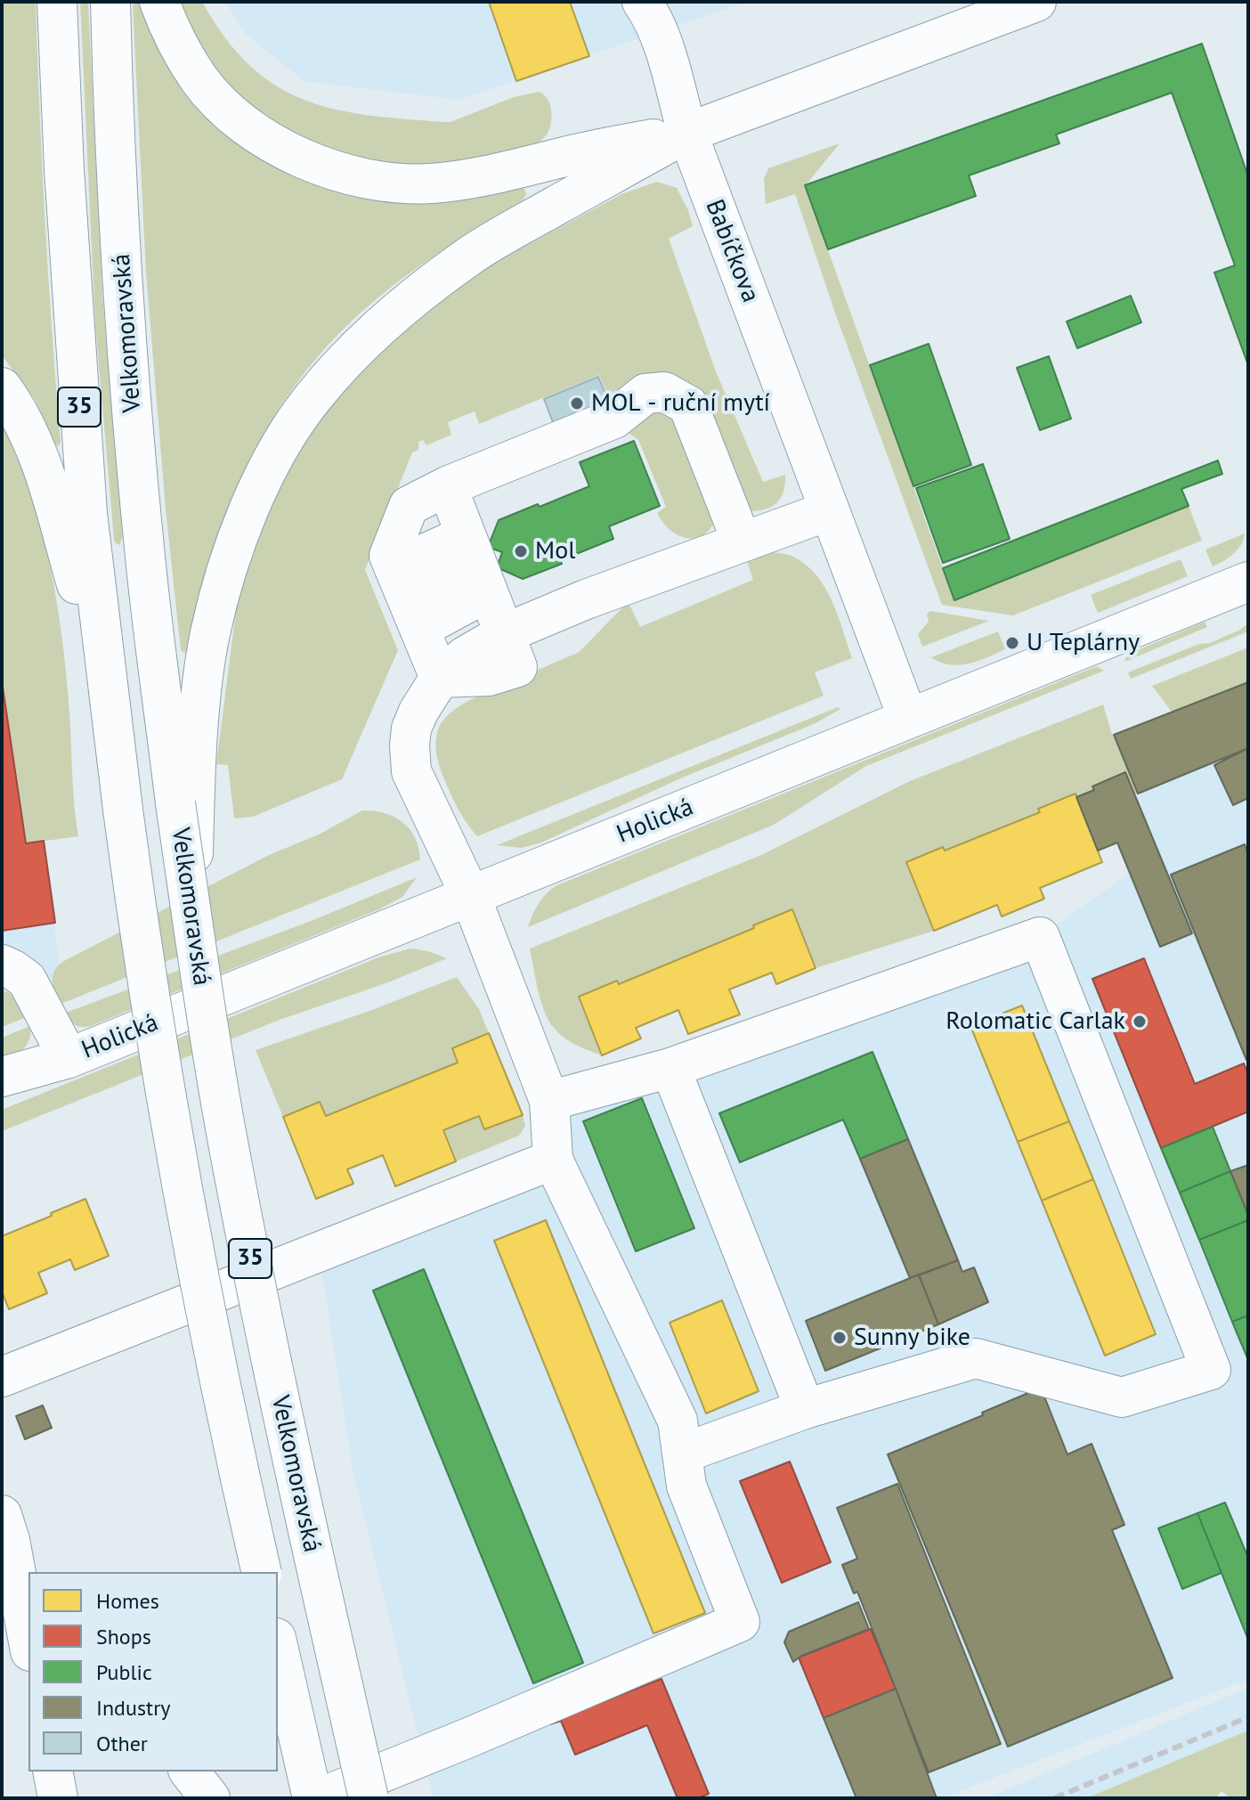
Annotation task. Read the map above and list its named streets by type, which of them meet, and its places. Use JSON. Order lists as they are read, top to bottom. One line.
{"streets":{"main road":["Babíčkova","Velkomoravská","35","Holická"]},"crossings":[["Babíčkova","Holická"]],"places":["MOL - ruční mytí","Mol","U Teplárny","Rolomatic Carlak","Sunny bike"],"legend":["Homes","Shops","Public","Industry","Other"]}
